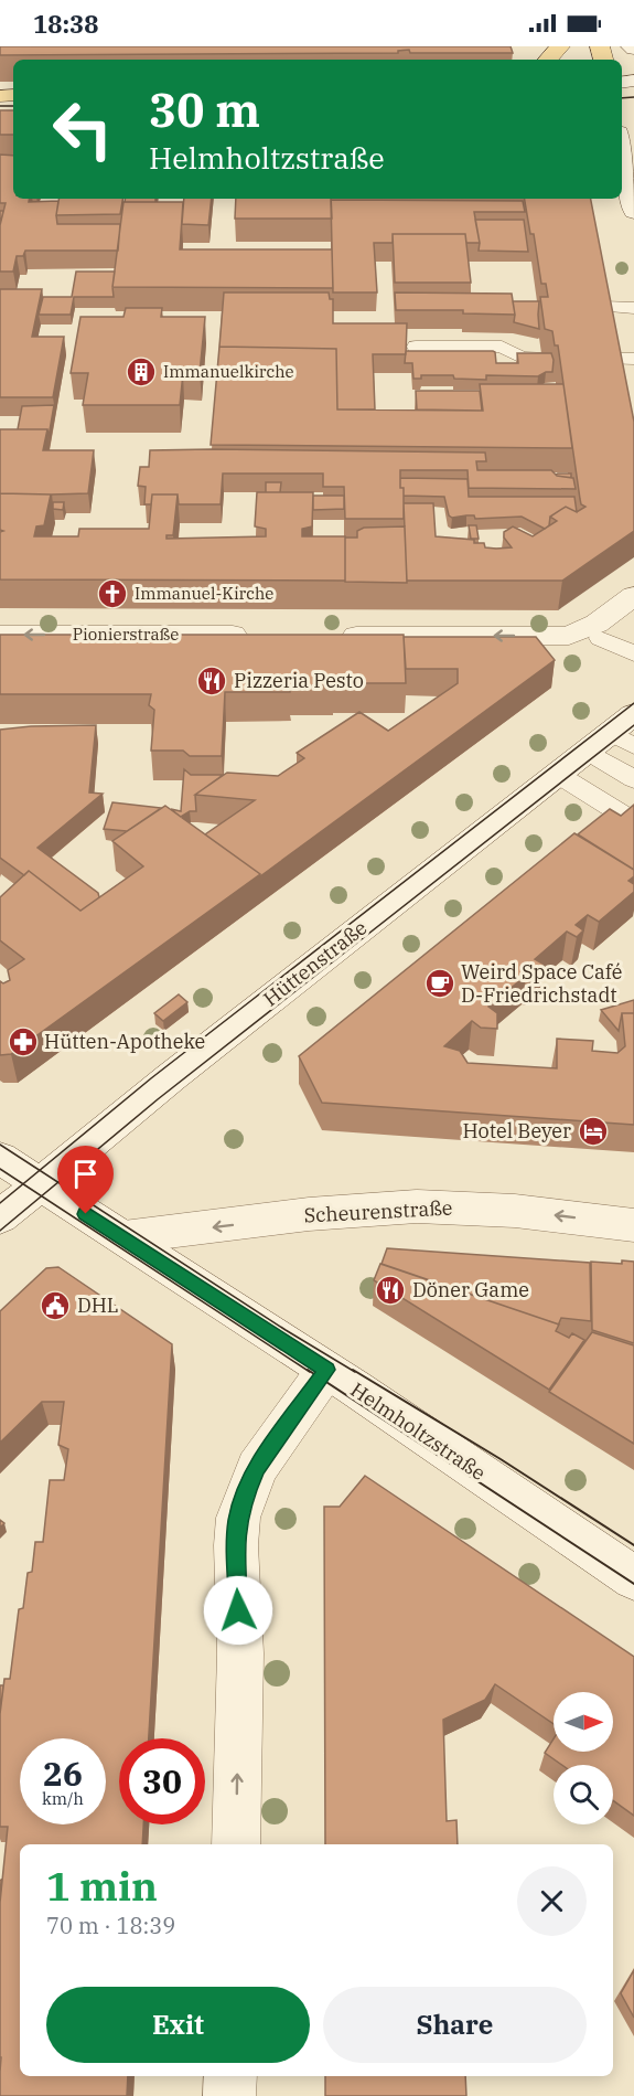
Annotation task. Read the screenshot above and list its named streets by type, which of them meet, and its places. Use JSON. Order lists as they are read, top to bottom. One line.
{"streets":{"street":["Pionierstraße","Hüttenstraße","Scheurenstraße","Helmholtzstraße"]},"crossings":[["Hüttenstraße","Helmholtzstraße"],["Scheurenstraße","Helmholtzstraße"]],"one_way":["Pionierstraße","Scheurenstraße"],"places":{"building":["Immanuelkirche"],"church":["Immanuel-Kirche"],"restaurant":["Pizzeria Pesto","Döner Game"],"cafe":["Weird Space Café D-Friedrichstadt"],"pharmacy":["Hütten-Apotheke"],"hotel":["Hotel Beyer"],"public building":["DHL"]},"north":"right","page":{"status":"18:38","turn":["30 m","Helmholtzstraße"],"speed":"26 km/h","limit":"30","heading":["1 min","70 m · 18:39"],"buttons":["Exit","Share"]}}
